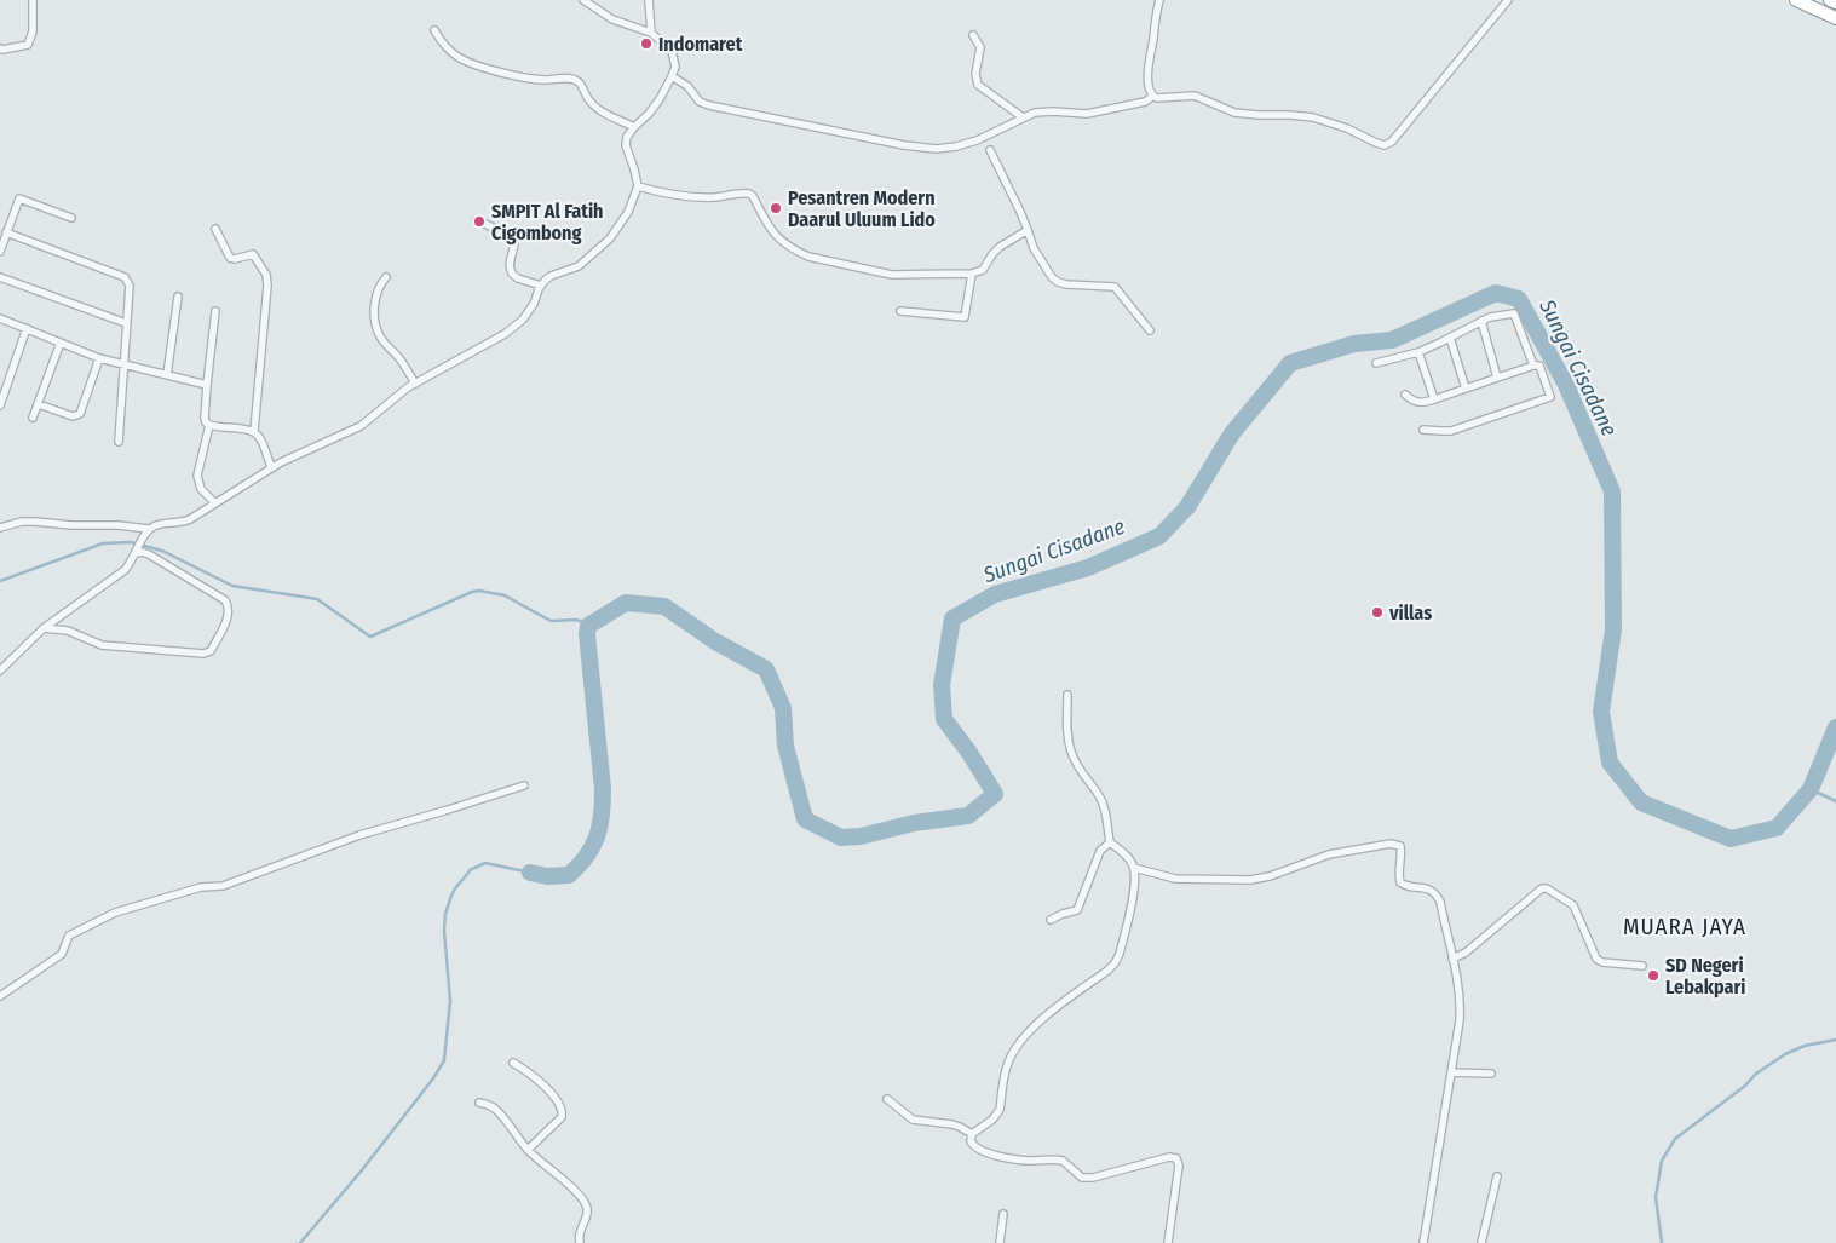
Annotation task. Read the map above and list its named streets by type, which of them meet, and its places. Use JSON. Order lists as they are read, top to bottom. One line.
{"districts":["MUARA JAYA"],"water":["Sungai Cisadane"],"places":["Indomaret","Pesantren Modern Daarul Uluum Lido","SMPIT Al Fatih Cigombong","villas","SD Negeri Lebakpari"]}
